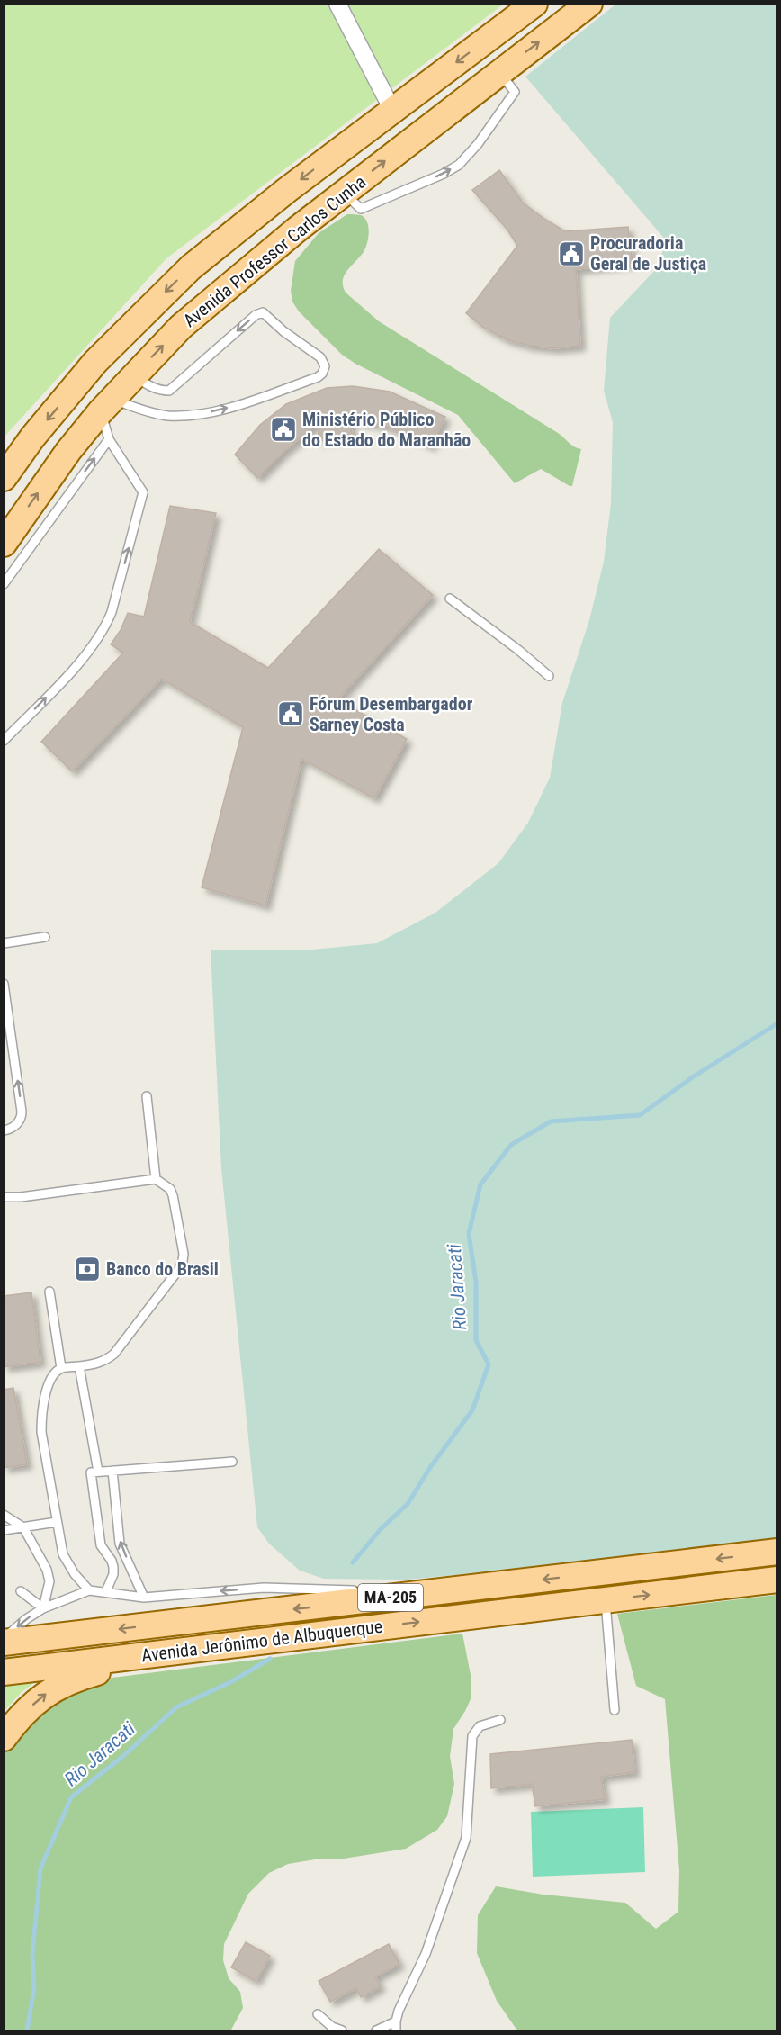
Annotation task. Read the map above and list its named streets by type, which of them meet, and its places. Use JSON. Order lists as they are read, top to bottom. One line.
{"streets":{"main road":["Avenida Professor Carlos Cunha","MA-205","Avenida Jerônimo de Albuquerque"]},"water":["Rio Jaracati"],"places":{"public building":["Procuradoria Geral de Justiça","Ministério Público do Estado do Maranhão","Fórum Desembargador Sarney Costa"],"bank":["Banco do Brasil"]}}
